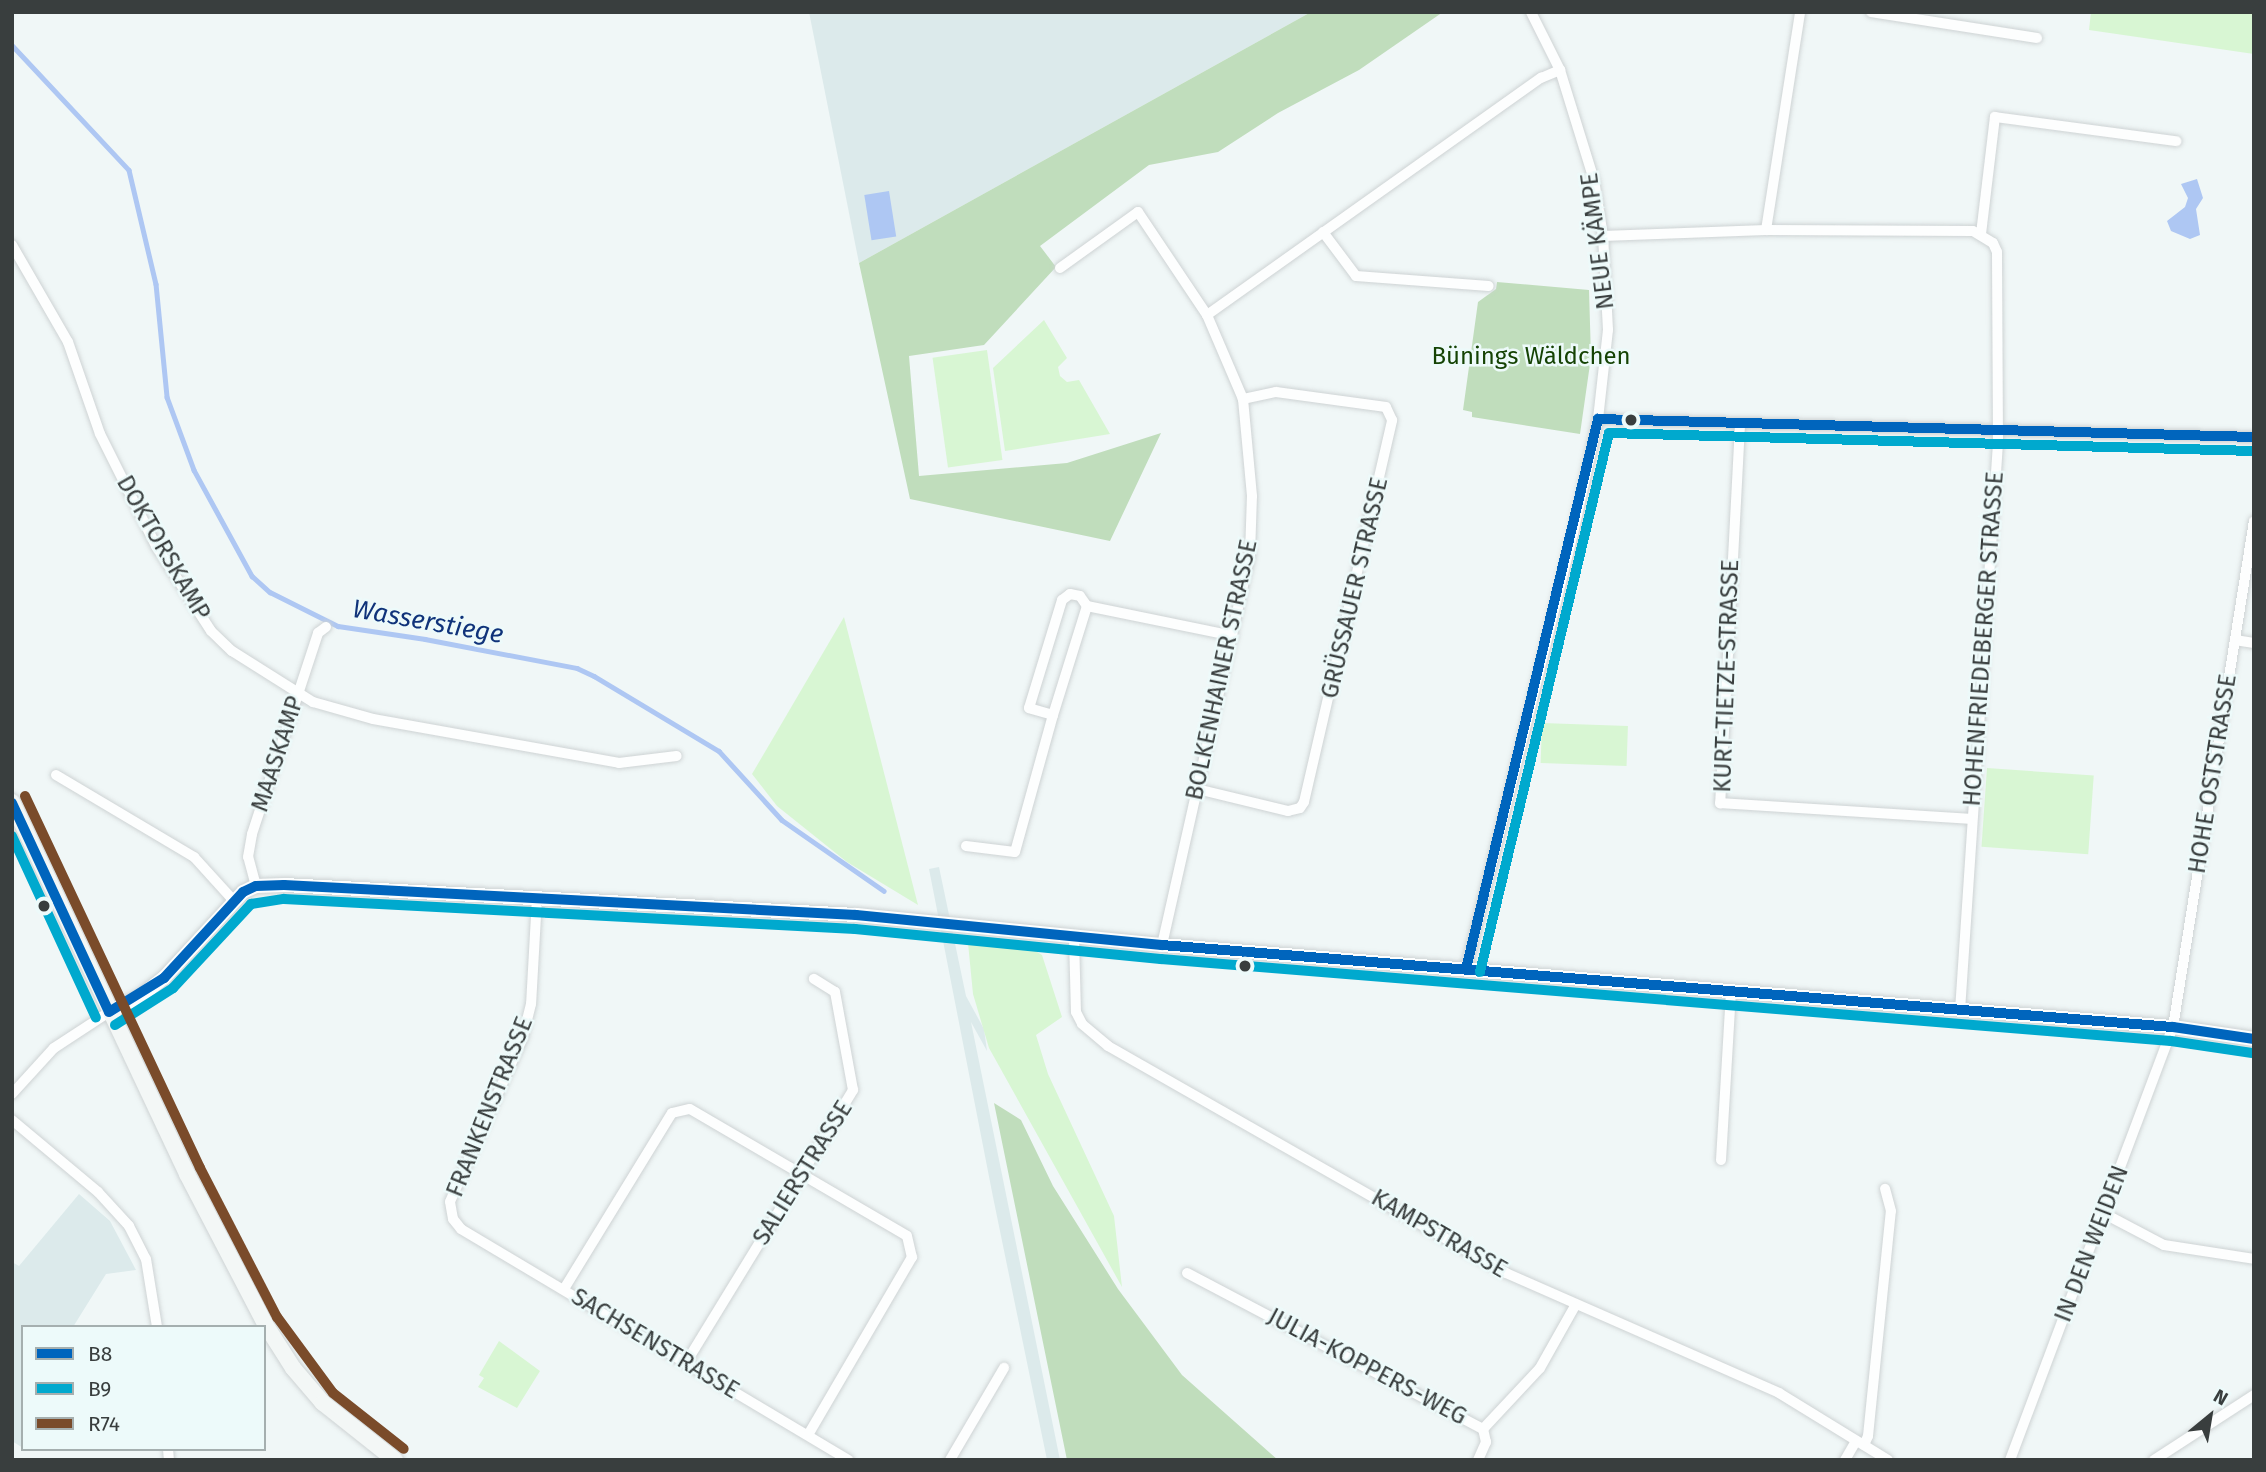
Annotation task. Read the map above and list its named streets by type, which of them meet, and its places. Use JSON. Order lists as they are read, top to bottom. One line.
{"streets":{"street":["NEUE KÄMPE","DOKTORSKAMP","GRÜSSAUER STRASSE","HOHENFRIEDEBERGER STRASSE","BOLKENHAINER STRASSE","KURT-TIETZE-STRASSE","MAASKAMP","HOHE OSTSTRASSE","FRANKENSTRASSE","SALIERSTRASSE","KAMPSTRASSE","IN DEN WEIDEN","SACHSENSTRASSE","JULIA-KOPPERS-WEG"]},"crossings":[["DOKTORSKAMP","MAASKAMP"],["GRÜSSAUER STRASSE","BOLKENHAINER STRASSE"],["HOHENFRIEDEBERGER STRASSE","KURT-TIETZE-STRASSE"],["HOHE OSTSTRASSE","IN DEN WEIDEN"],["FRANKENSTRASSE","SACHSENSTRASSE"],["SALIERSTRASSE","SACHSENSTRASSE"],["KAMPSTRASSE","JULIA-KOPPERS-WEG"]],"water":["Wasserstiege"],"parks":["Bünings Wäldchen"],"lines":["transit line B8","transit line B9","transit line R74"],"legend":["B8","B9","R74"],"north":"top right"}
